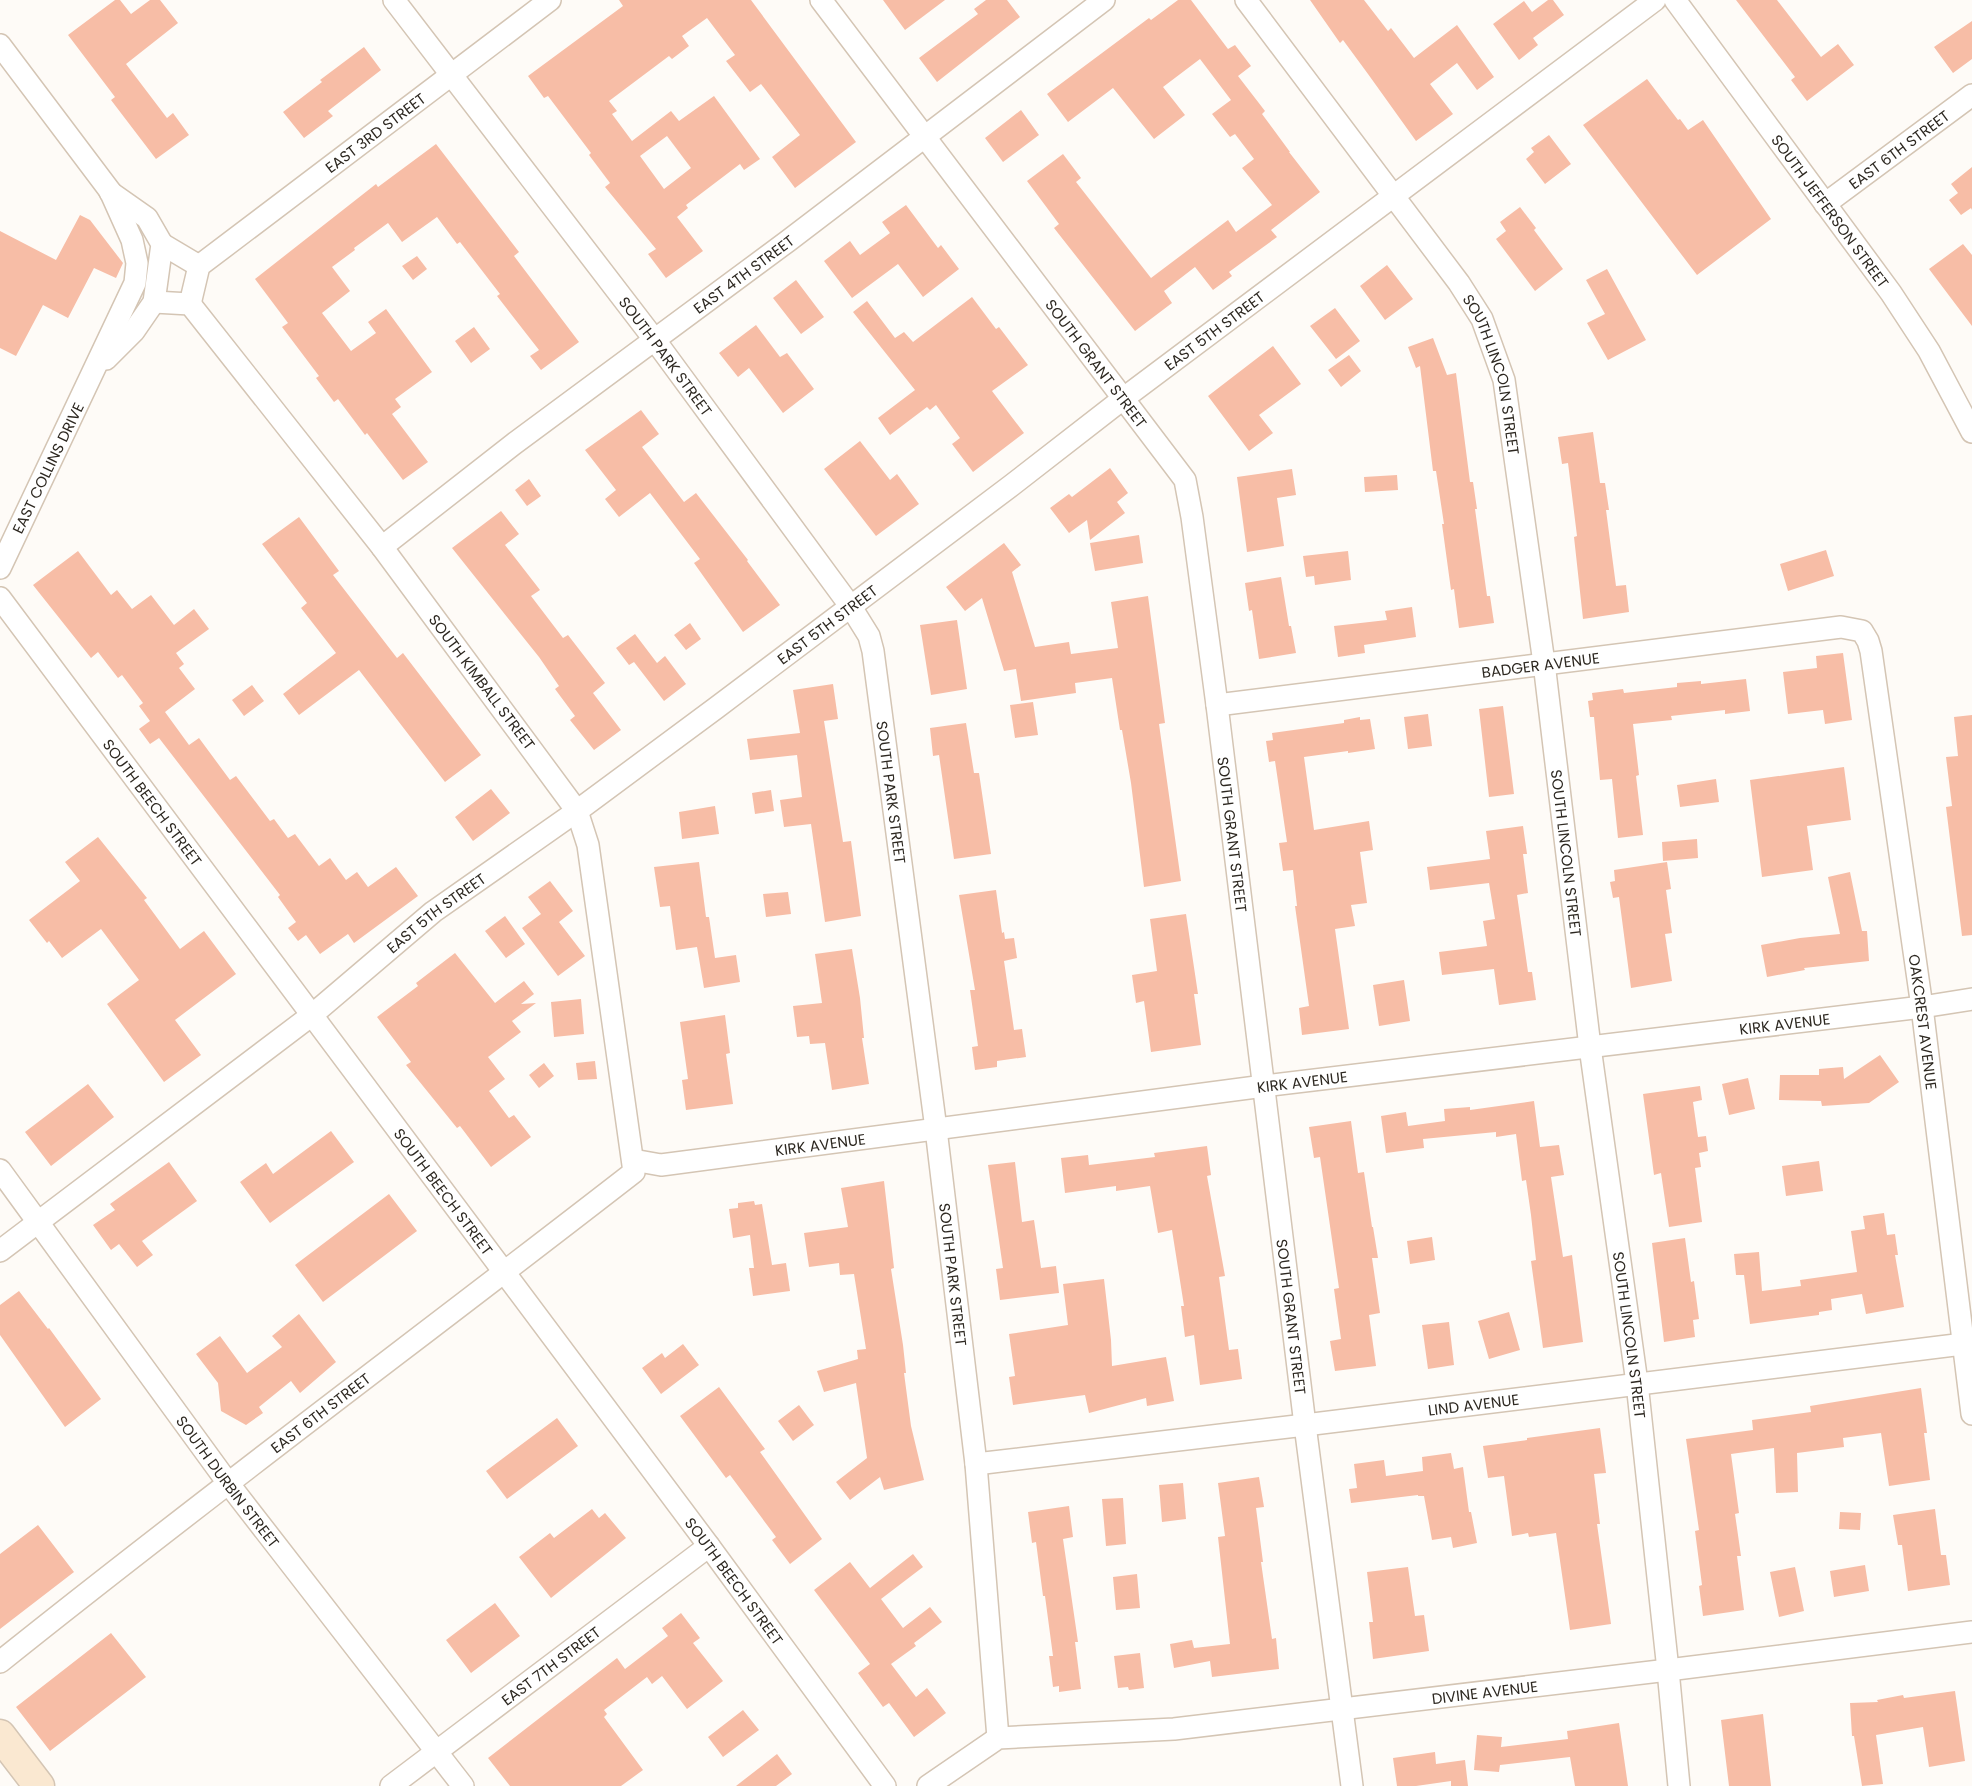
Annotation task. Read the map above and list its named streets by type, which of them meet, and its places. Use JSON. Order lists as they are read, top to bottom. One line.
{"streets":{"street":["EAST 3RD STREET","EAST 6TH STREET","SOUTH JEFFERSON STREET","EAST 4TH STREET","EAST 5TH STREET","SOUTH PARK STREET","SOUTH GRANT STREET","SOUTH LINCOLN STREET","EAST COLLINS DRIVE","BADGER AVENUE","SOUTH KIMBALL STREET","SOUTH BEECH STREET","OAKCREST AVENUE","KIRK AVENUE","LIND AVENUE","SOUTH DURBIN STREET","EAST 7TH STREET","DIVINE AVENUE"]},"crossings":[["EAST 3RD STREET","SOUTH PARK STREET"],["EAST 6TH STREET","SOUTH JEFFERSON STREET"],["EAST 6TH STREET","SOUTH KIMBALL STREET"],["EAST 6TH STREET","SOUTH BEECH STREET"],["EAST 6TH STREET","KIRK AVENUE"],["EAST 6TH STREET","SOUTH DURBIN STREET"],["EAST 4TH STREET","SOUTH PARK STREET"],["EAST 4TH STREET","SOUTH GRANT STREET"],["EAST 4TH STREET","SOUTH KIMBALL STREET"],["EAST 5TH STREET","SOUTH PARK STREET"],["EAST 5TH STREET","SOUTH GRANT STREET"],["EAST 5TH STREET","SOUTH LINCOLN STREET"],["EAST 5TH STREET","SOUTH KIMBALL STREET"],["EAST 5TH STREET","SOUTH BEECH STREET"],["EAST 5TH STREET","SOUTH DURBIN STREET"],["SOUTH PARK STREET","KIRK AVENUE"],["SOUTH PARK STREET","LIND AVENUE"],["SOUTH PARK STREET","DIVINE AVENUE"],["SOUTH GRANT STREET","BADGER AVENUE"],["SOUTH GRANT STREET","KIRK AVENUE"],["SOUTH GRANT STREET","LIND AVENUE"],["SOUTH GRANT STREET","DIVINE AVENUE"],["SOUTH LINCOLN STREET","BADGER AVENUE"],["SOUTH LINCOLN STREET","KIRK AVENUE"],["SOUTH LINCOLN STREET","LIND AVENUE"],["SOUTH LINCOLN STREET","DIVINE AVENUE"],["BADGER AVENUE","OAKCREST AVENUE"],["SOUTH KIMBALL STREET","KIRK AVENUE"],["SOUTH BEECH STREET","EAST 7TH STREET"],["OAKCREST AVENUE","KIRK AVENUE"],["OAKCREST AVENUE","LIND AVENUE"],["SOUTH DURBIN STREET","EAST 7TH STREET"]]}
